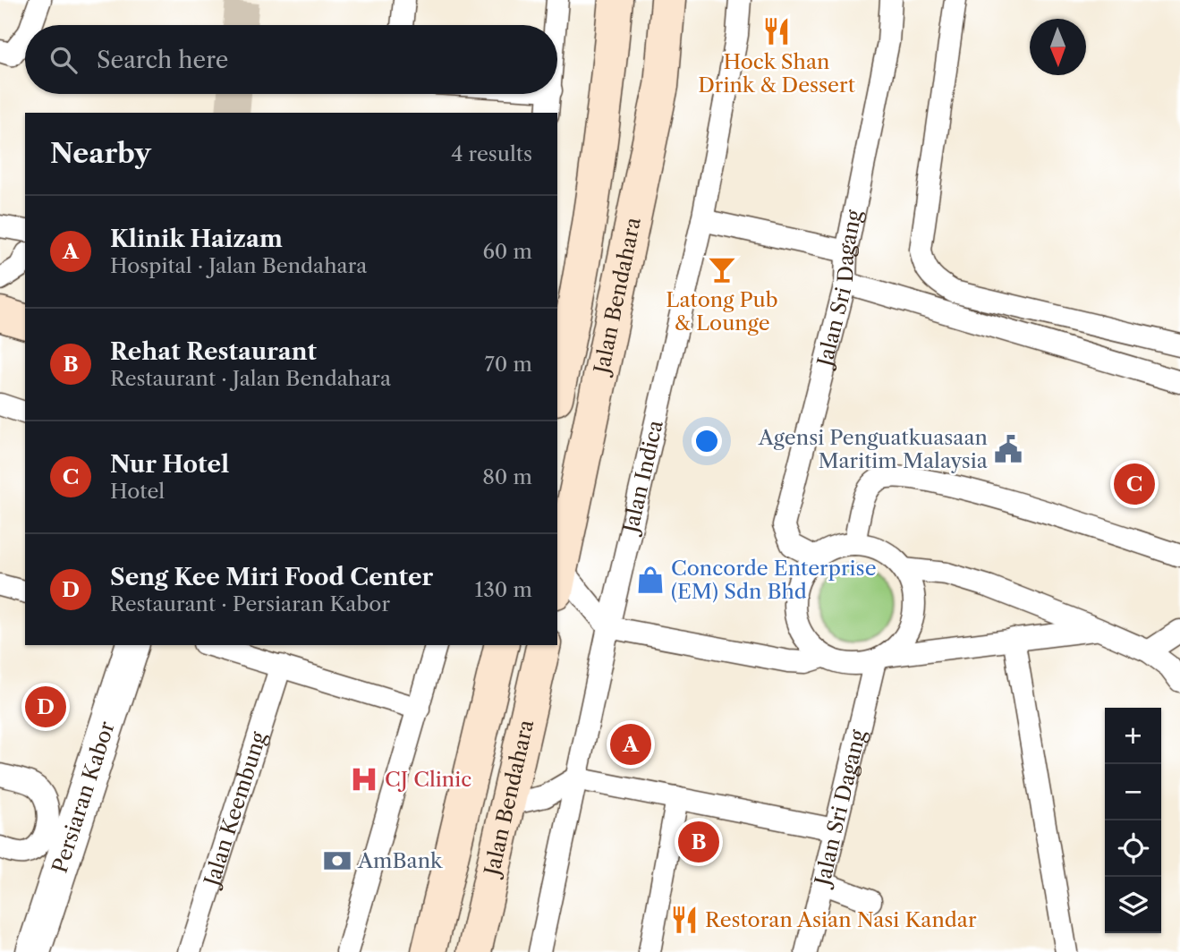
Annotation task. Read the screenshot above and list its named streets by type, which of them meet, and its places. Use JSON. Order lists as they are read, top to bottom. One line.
{"streets":{"street":["Jalan Bendahara","Persiaran Kabor"],"lane":["Jalan Sri Dagang","Jalan Indica","Jalan Keembung"]},"places":{"restaurant":["Hock Shan Drink & Dessert","Restoran Asian Nasi Kandar"],"bar":["Latong Pub & Lounge"],"public building":["Agensi Penguatkuasaan Maritim Malaysia"],"shop":["Concorde Enterprise (EM) Sdn Bhd"],"hospital":["CJ Clinic"],"bank":["AmBank"]},"north":"bottom","page":{"search":"Search here","heading":["Nearby","4 results"],"list":[{"mark":"A","name":"Klinik Haizam","note":"Hospital · Jalan Bendahara","value":"60 m"},{"mark":"B","name":"Rehat Restaurant","note":"Restaurant · Jalan Bendahara","value":"70 m"},{"mark":"C","name":"Nur Hotel","note":"Hotel","value":"80 m"},{"mark":"D","name":"Seng Kee Miri Food Center","note":"Restaurant · Persiaran Kabor","value":"130 m"}],"pins":["C","D","A","B"],"map_buttons":["+","−"]}}
